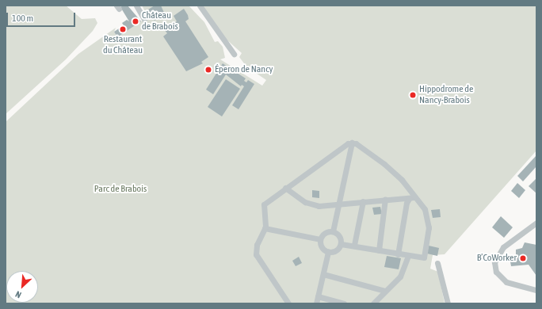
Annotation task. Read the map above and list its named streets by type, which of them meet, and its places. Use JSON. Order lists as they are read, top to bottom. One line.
{"parks":["Parc de Brabois"],"places":["Château de Brabois","Restaurant du Château","Éperon de Nancy","Hippodrome de Nancy-Brabois","B’CoWorker"],"scale_bar":"100 m","north":"bottom left"}
